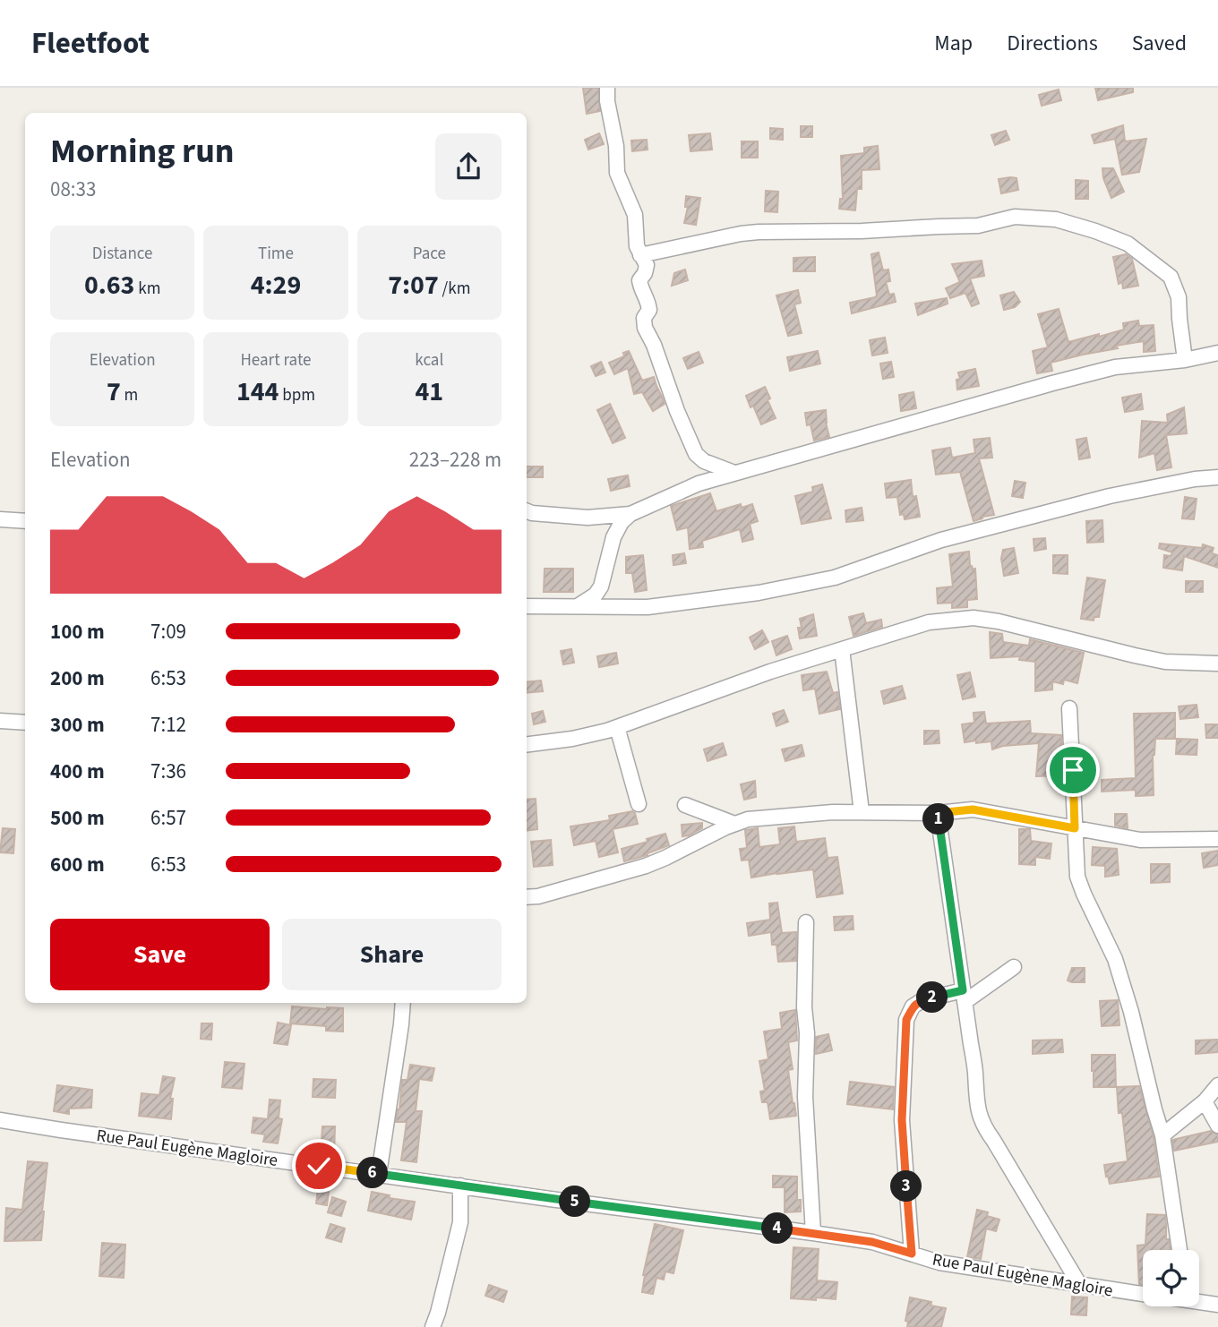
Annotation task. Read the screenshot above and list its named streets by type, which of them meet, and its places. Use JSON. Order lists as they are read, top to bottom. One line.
{"streets":{"street":["Rue Paul Eugène Magloire"]},"page":{"header":"Fleetfoot","nav":["Map","Directions","Saved"],"heading":["Morning run","08:33"],"stats":[["Distance","0.63 km"],["Time","4:29"],["Pace","7:07 /km"],["Elevation","7 m"],["Heart rate","144 bpm"],["kcal","41"]],"chart":["Elevation","223–228 m"],"list":[{"name":"100 m","note":"7:09"},{"name":"200 m","note":"6:53"},{"name":"300 m","note":"7:12"},{"name":"400 m","note":"7:36"},{"name":"500 m","note":"6:57"},{"name":"600 m","note":"6:53"}],"pins":["1","2","6","3","5","4"],"buttons":["Save","Share"]}}
